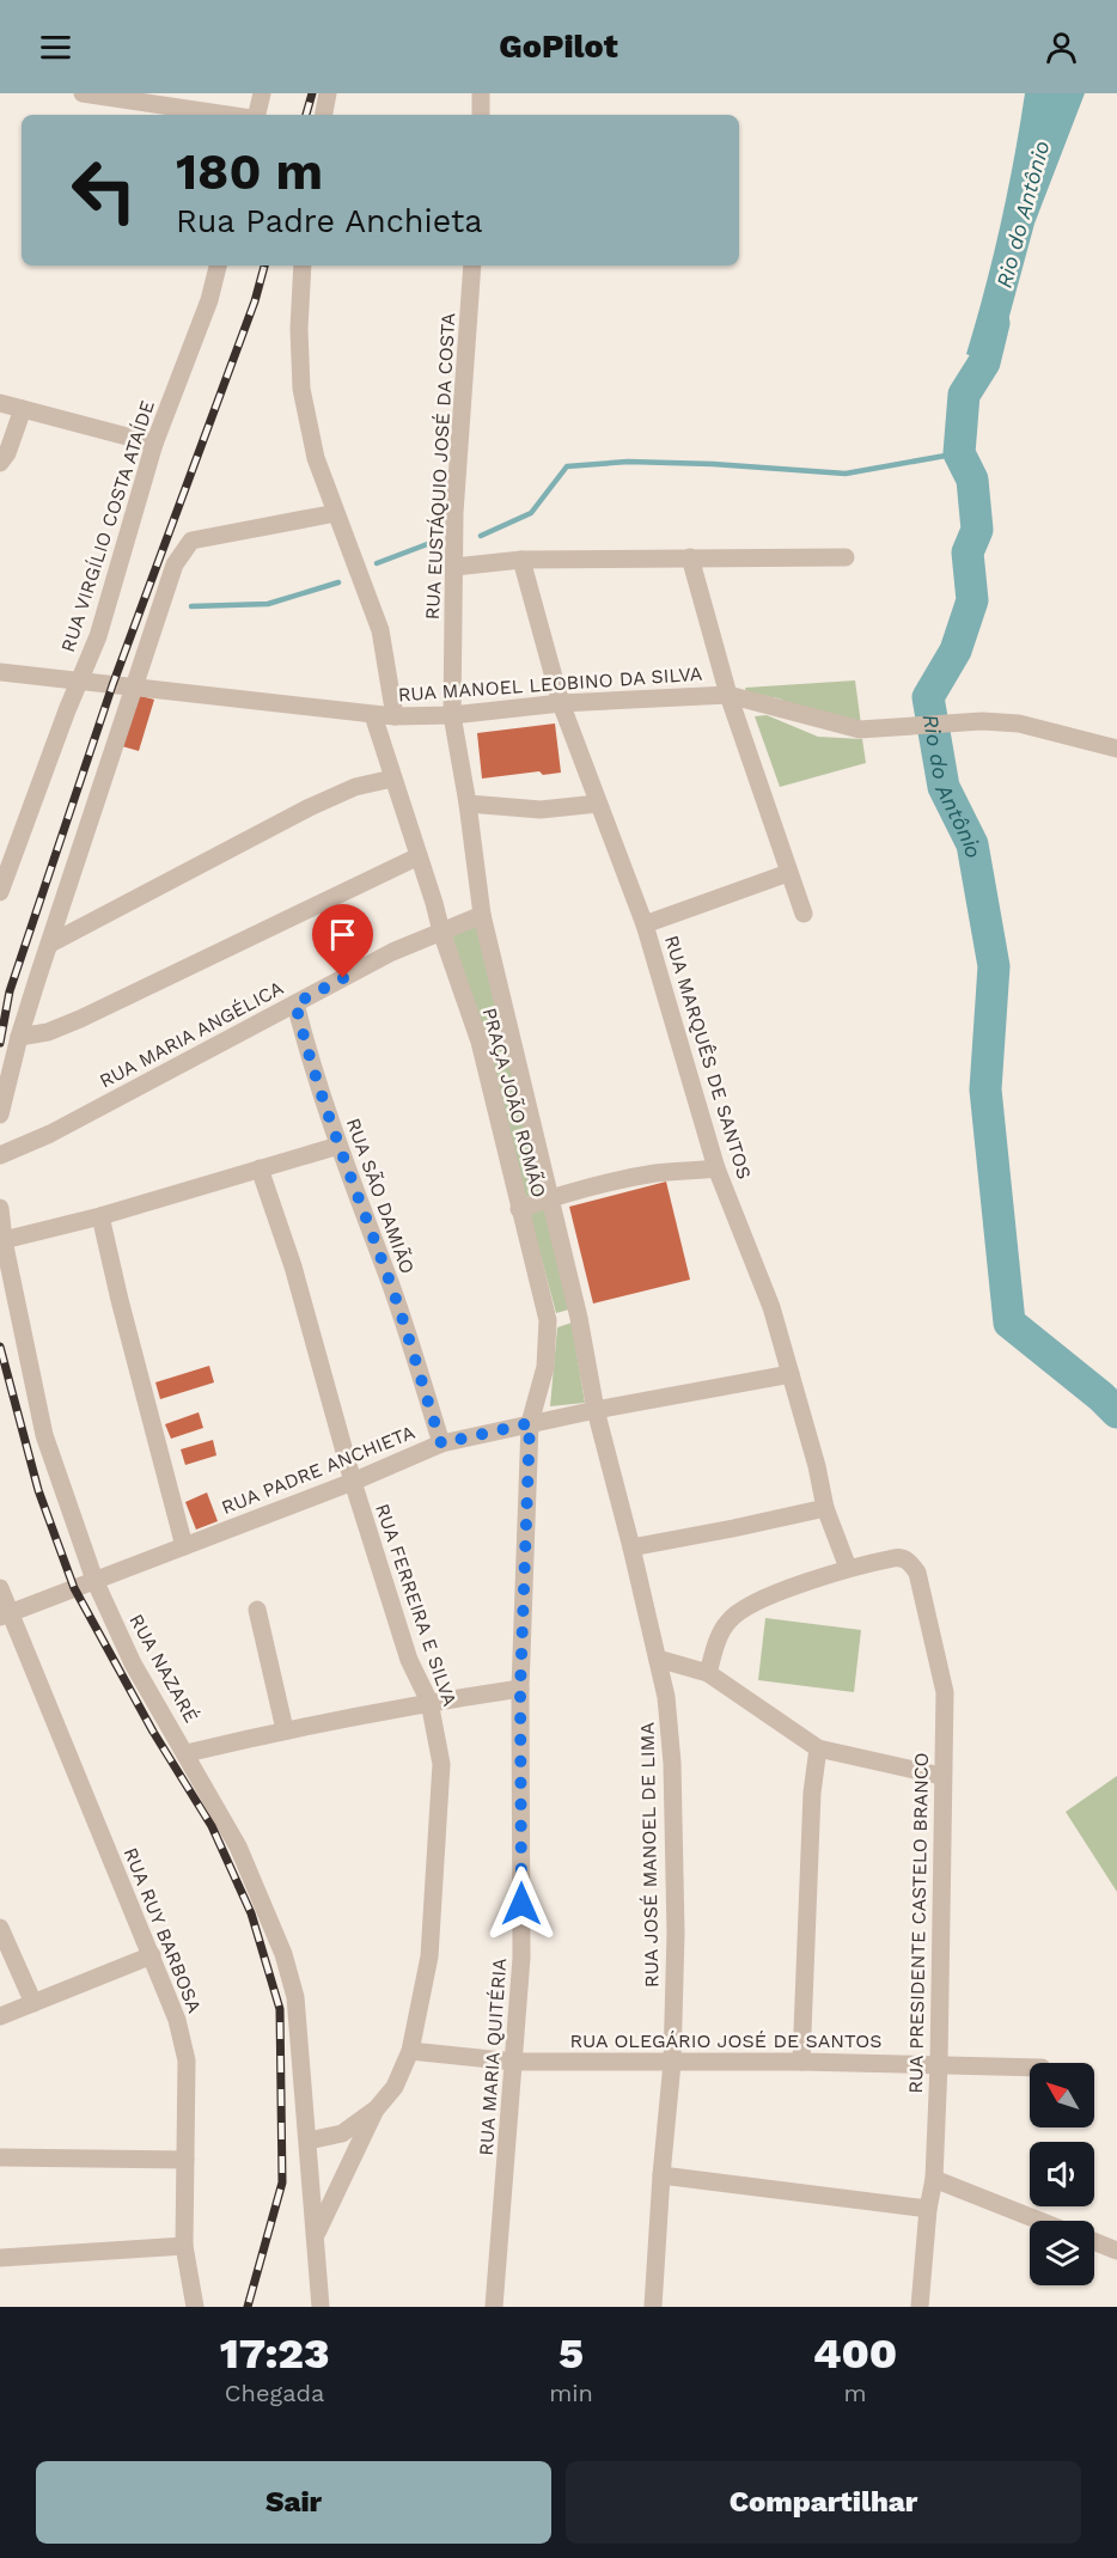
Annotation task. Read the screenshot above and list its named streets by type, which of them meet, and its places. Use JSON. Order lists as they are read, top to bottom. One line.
{"streets":{"street":["RUA EUSTÁQUIO JOSÉ DA COSTA","RUA VIRGÍLIO COSTA ATAÍDE","RUA MANOEL LEOBINO DA SILVA","RUA MARIA ANGÉLICA","RUA MARQUÊS DE SANTOS","PRAÇA JOÃO ROMÃO","RUA SÃO DAMIÃO","RUA PADRE ANCHIETA","RUA FERREIRA E SILVA","RUA NAZARÉ","RUA JOSÉ MANOEL DE LIMA","RUA PRESIDENTE CASTELO BRANCO","RUA RUY BARBOSA","RUA OLEGÁRIO JOSÉ DE SANTOS","RUA MARIA QUITÉRIA"]},"crossings":[["RUA EUSTÁQUIO JOSÉ DA COSTA","RUA MANOEL LEOBINO DA SILVA"],["RUA EUSTÁQUIO JOSÉ DA COSTA","PRAÇA JOÃO ROMÃO"],["RUA VIRGÍLIO COSTA ATAÍDE","RUA MANOEL LEOBINO DA SILVA"],["RUA MANOEL LEOBINO DA SILVA","RUA MARQUÊS DE SANTOS"],["RUA MANOEL LEOBINO DA SILVA","PRAÇA JOÃO ROMÃO"],["RUA MARIA ANGÉLICA","PRAÇA JOÃO ROMÃO"],["RUA MARIA ANGÉLICA","RUA SÃO DAMIÃO"],["RUA MARQUÊS DE SANTOS","RUA PADRE ANCHIETA"],["RUA MARQUÊS DE SANTOS","RUA PRESIDENTE CASTELO BRANCO"],["PRAÇA JOÃO ROMÃO","RUA PADRE ANCHIETA"],["PRAÇA JOÃO ROMÃO","RUA JOSÉ MANOEL DE LIMA"],["PRAÇA JOÃO ROMÃO","RUA MARIA QUITÉRIA"],["RUA SÃO DAMIÃO","RUA PADRE ANCHIETA"],["RUA PADRE ANCHIETA","RUA FERREIRA E SILVA"],["RUA PADRE ANCHIETA","RUA NAZARÉ"],["RUA PADRE ANCHIETA","RUA JOSÉ MANOEL DE LIMA"],["RUA PADRE ANCHIETA","RUA RUY BARBOSA"],["RUA PADRE ANCHIETA","RUA MARIA QUITÉRIA"],["RUA FERREIRA E SILVA","RUA NAZARÉ"],["RUA FERREIRA E SILVA","RUA OLEGÁRIO JOSÉ DE SANTOS"],["RUA JOSÉ MANOEL DE LIMA","RUA OLEGÁRIO JOSÉ DE SANTOS"],["RUA PRESIDENTE CASTELO BRANCO","RUA OLEGÁRIO JOSÉ DE SANTOS"],["RUA OLEGÁRIO JOSÉ DE SANTOS","RUA MARIA QUITÉRIA"]],"water":["Rio do Antônio"],"north":"top left","page":{"header":"GoPilot","turn":["180 m","Rua Padre Anchieta"],"eta":["17:23","Chegada","5","min","400","m"],"buttons":["Sair","Compartilhar"]}}
